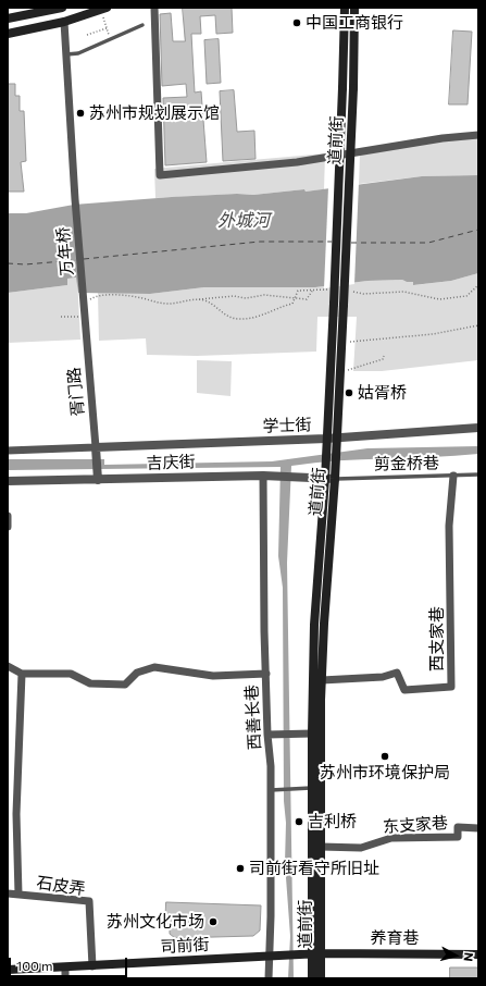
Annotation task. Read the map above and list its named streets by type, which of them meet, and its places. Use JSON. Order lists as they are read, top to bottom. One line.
{"streets":{"main road":["道前街","养育巷","司前街"],"street":["万年桥","胥门路","学士街","吉庆街","西支家巷","西善长巷","东支家巷","石皮弄"],"lane":["剪金桥巷"]},"crossings":[["道前街","学士街"],["道前街","吉庆街"],["道前街","剪金桥巷"],["道前街","西支家巷"],["道前街","东支家巷"],["道前街","养育巷"],["道前街","司前街"],["万年桥","胥门路"],["胥门路","学士街"],["胥门路","吉庆街"],["吉庆街","剪金桥巷"],["吉庆街","西善长巷"],["剪金桥巷","西支家巷"],["西善长巷","司前街"],["石皮弄","司前街"],["养育巷","司前街"]],"water":["外城河"],"places":["中国工商银行","苏州市规划展示馆","姑胥桥","苏州市环境保护局","吉利桥","司前街看守所旧址","苏州文化市场"],"scale_bar":"100 m","north":"right"}
